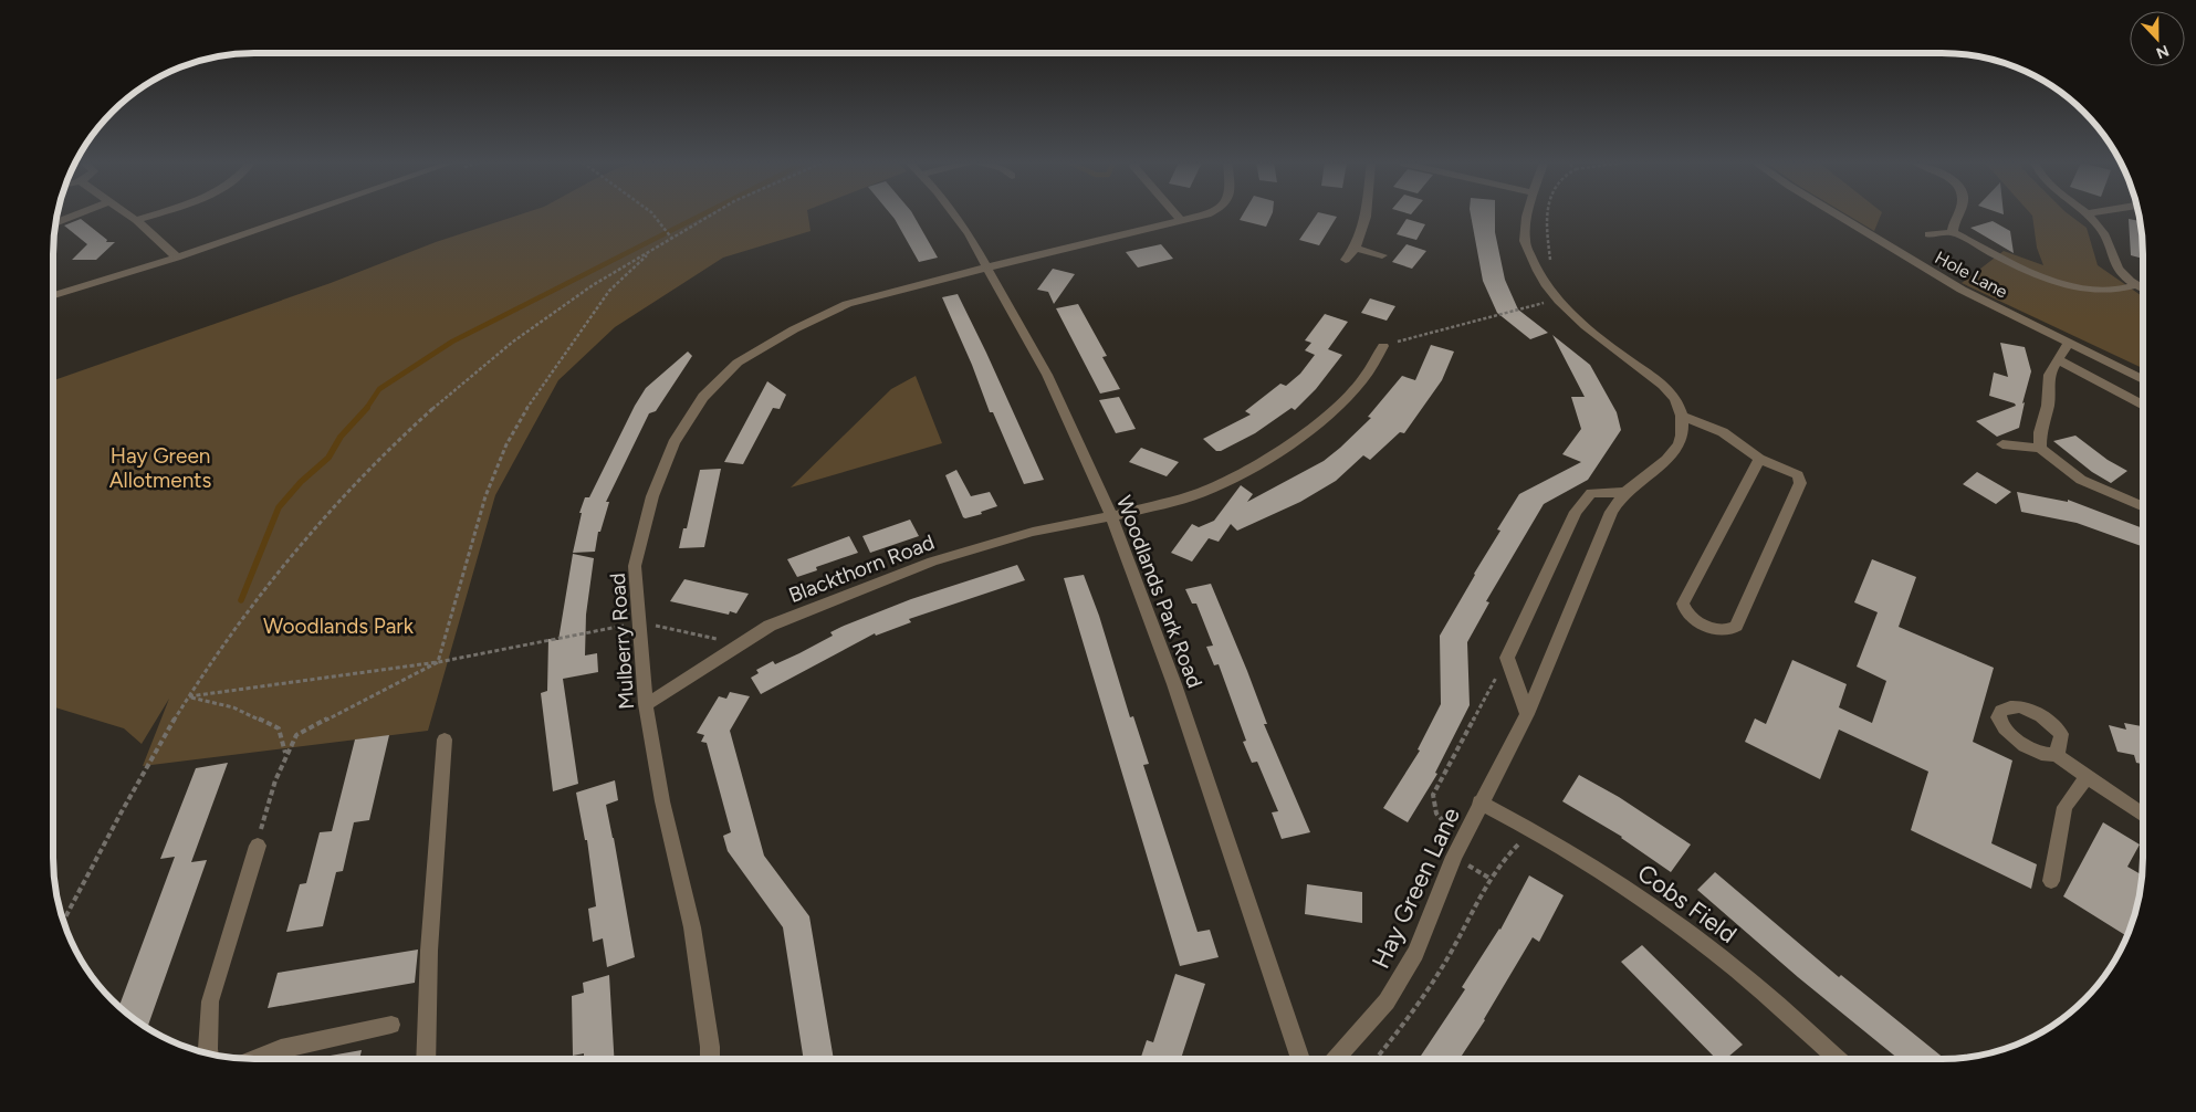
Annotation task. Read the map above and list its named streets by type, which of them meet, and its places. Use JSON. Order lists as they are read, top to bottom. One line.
{"streets":{"street":["Hole Lane","Blackthorn Road","Woodlands Park Road","Mulberry Road","Hay Green Lane","Cobs Field"]},"crossings":[["Blackthorn Road","Woodlands Park Road"],["Blackthorn Road","Mulberry Road"],["Woodlands Park Road","Mulberry Road"],["Hay Green Lane","Cobs Field"]],"parks":["Hay Green Allotments","Woodlands Park"],"north":"bottom"}
